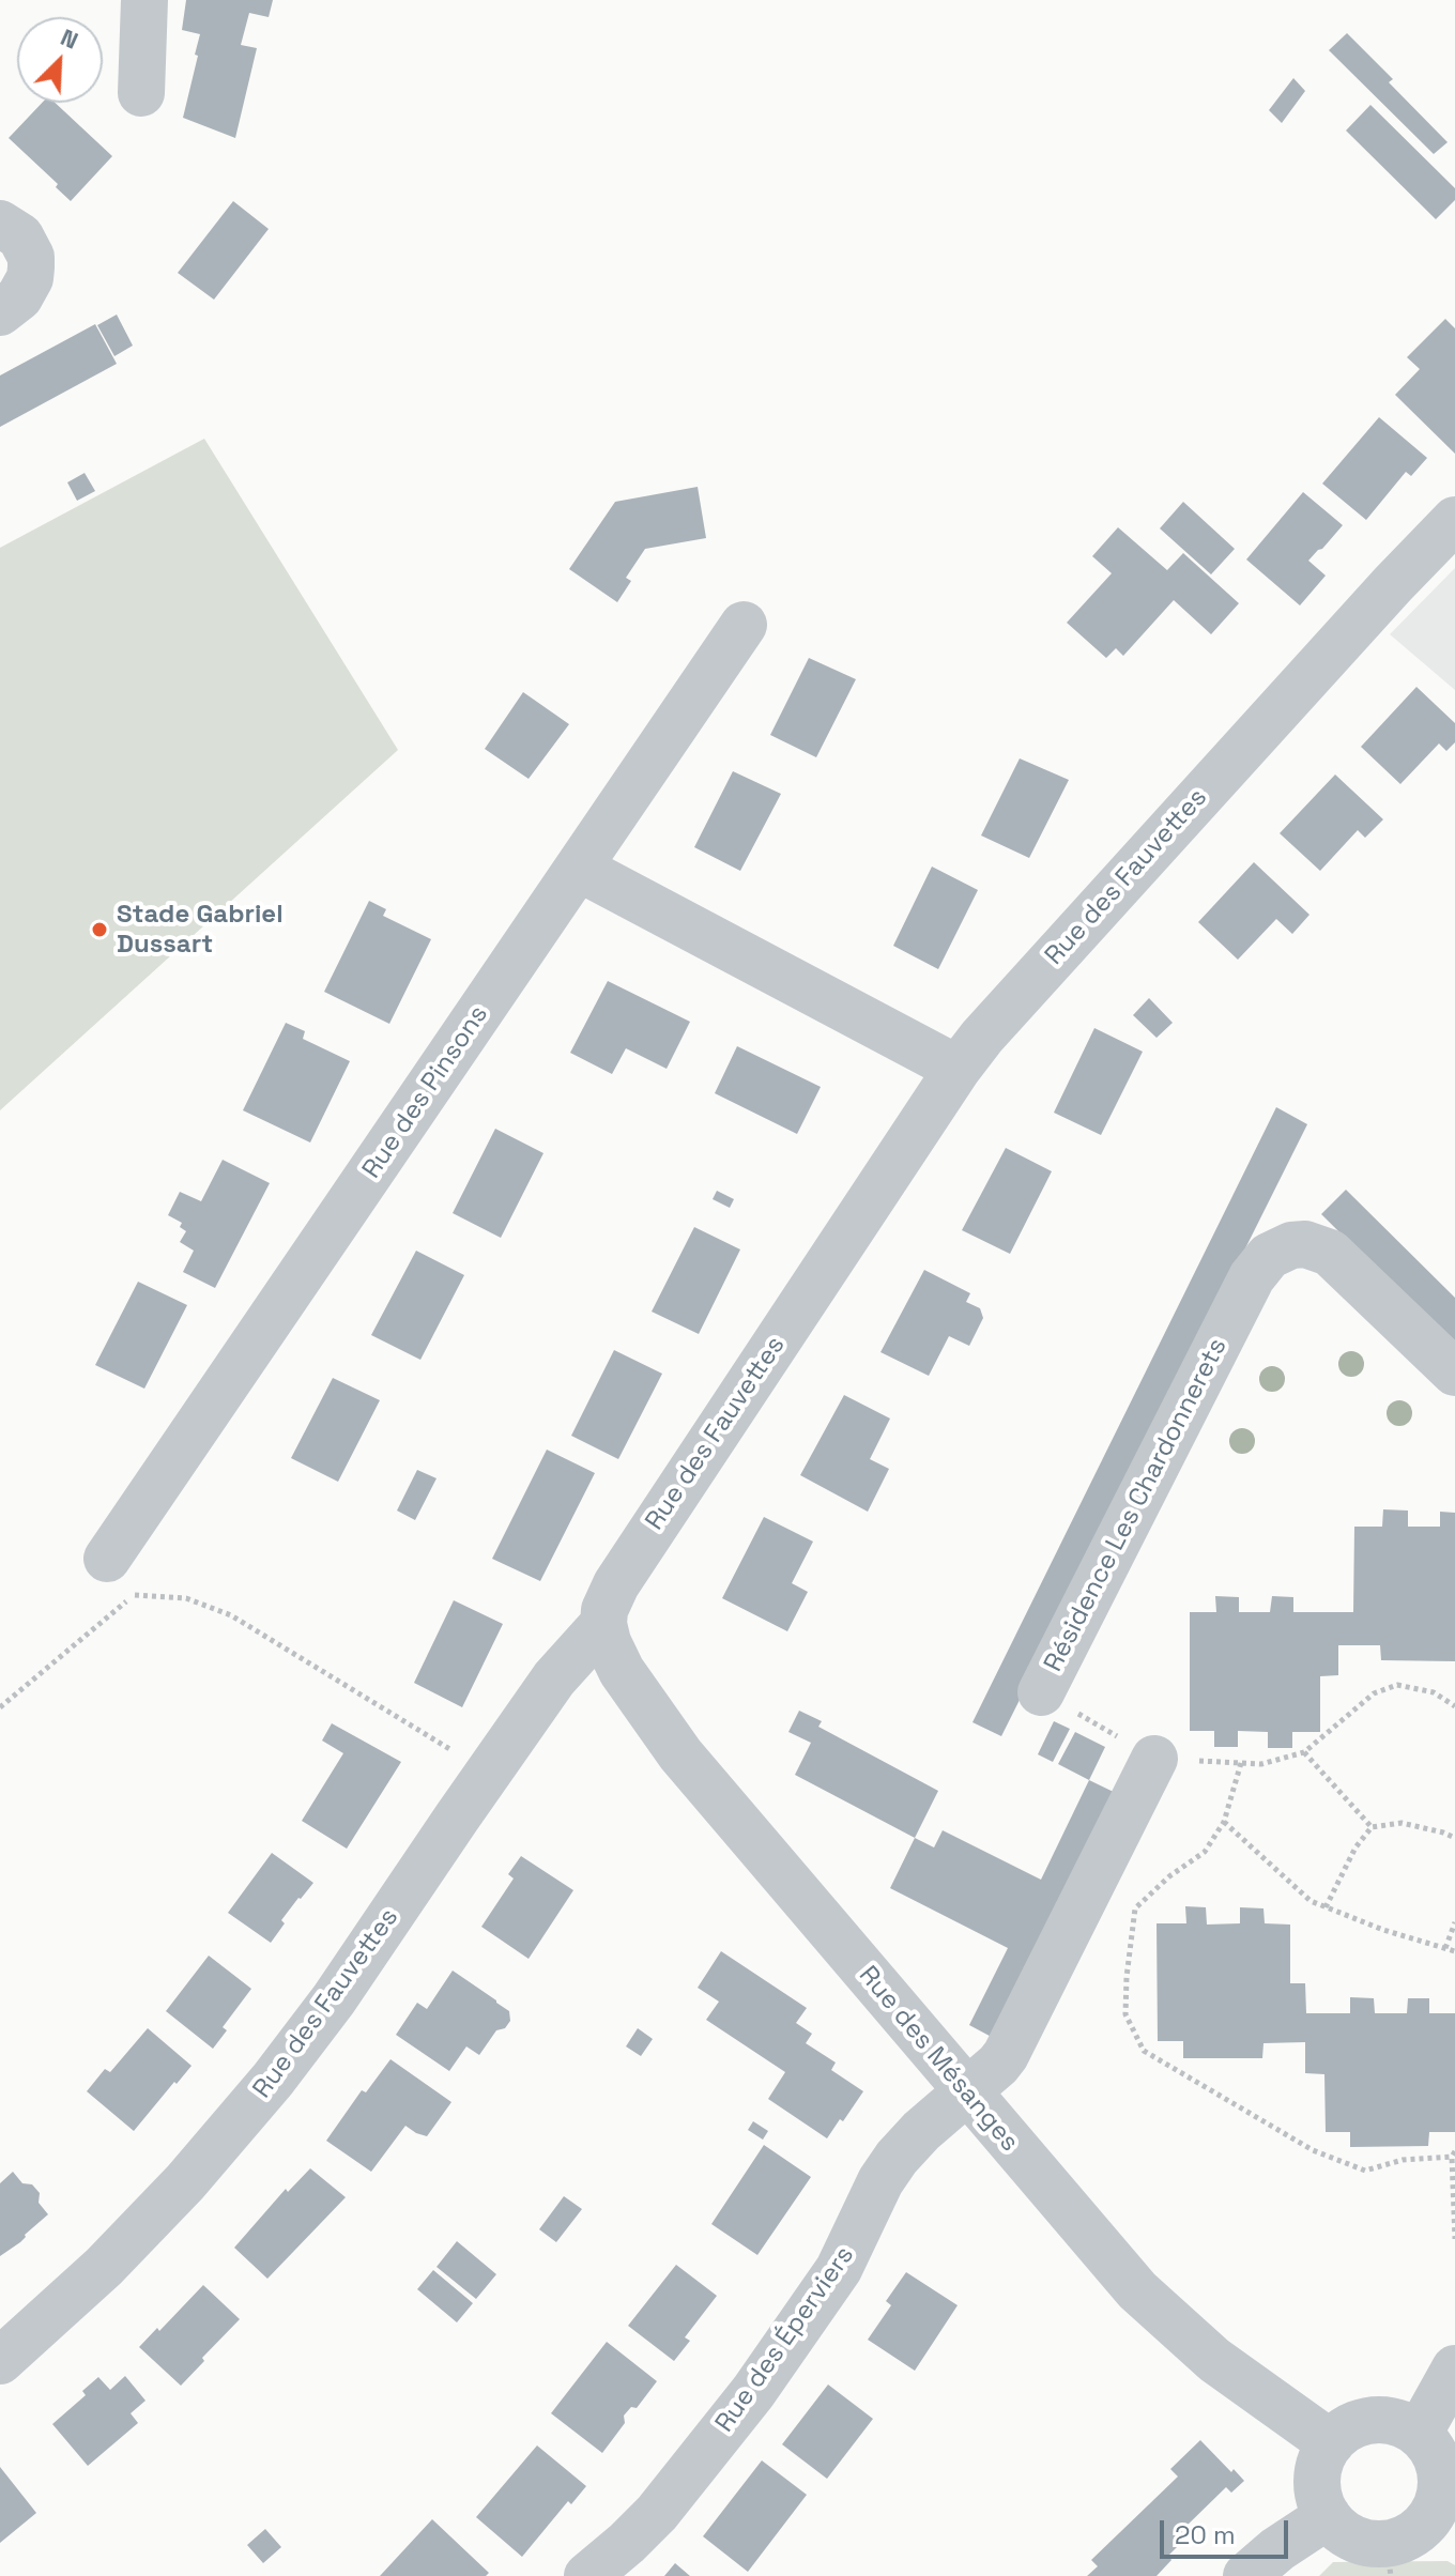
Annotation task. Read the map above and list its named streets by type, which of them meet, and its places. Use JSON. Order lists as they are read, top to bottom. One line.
{"streets":{"street":["Rue des Fauvettes","Rue des Pinsons","Résidence Les Chardonnerets","Rue des Mésanges","Rue des Éperviers"]},"crossings":[["Rue des Fauvettes","Rue des Mésanges"],["Rue des Mésanges","Rue des Éperviers"]],"places":["Stade Gabriel Dussart"],"scale_bar":"20 m","north":"top right"}
